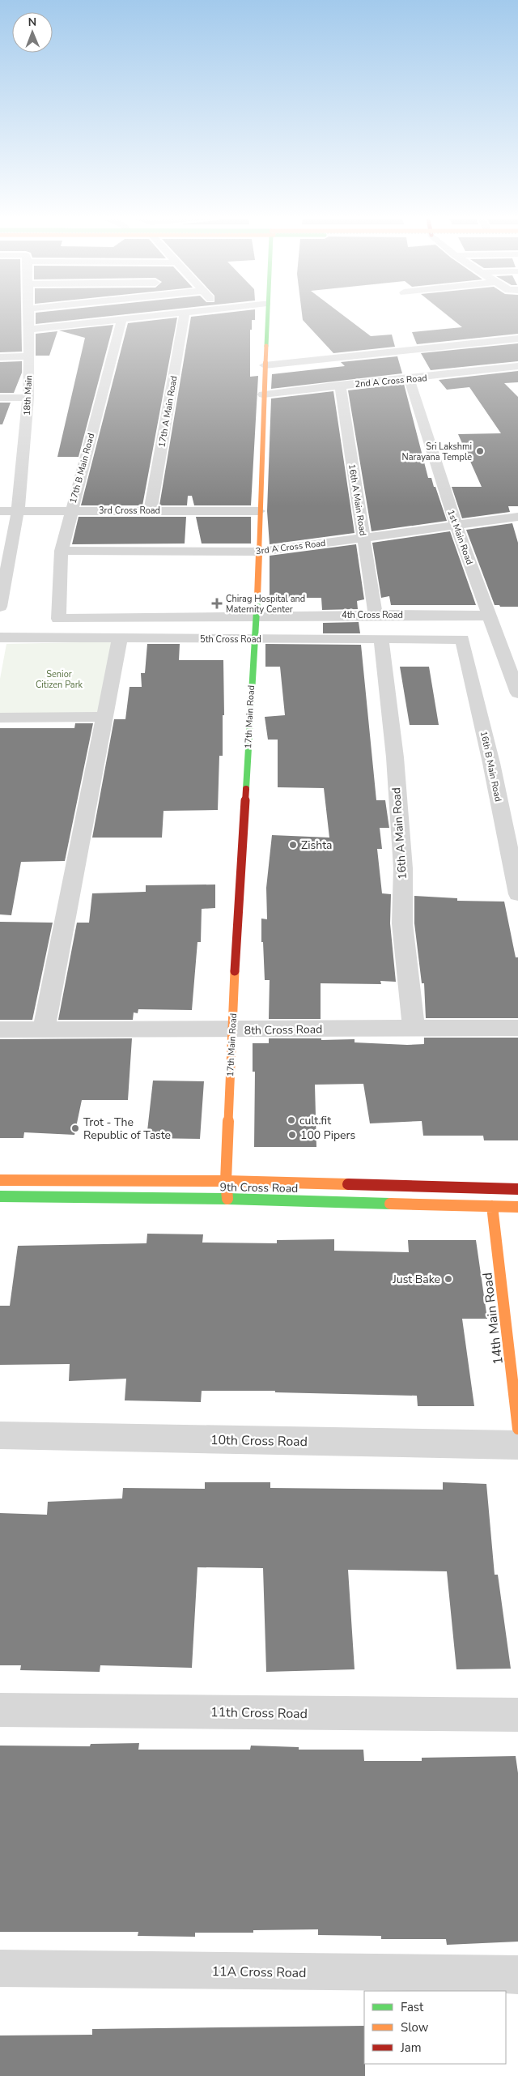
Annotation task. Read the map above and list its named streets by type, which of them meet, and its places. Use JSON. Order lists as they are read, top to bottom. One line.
{"streets":{"main road":["17th Main Road","9th Cross Road","14th Main Road"],"street":["2nd A Cross Road","18th Main","17th A Main Road","17th B Main Road","16th A Main Road","3rd Cross Road","1st Main Road","3rd A Cross Road","4th Cross Road","5th Cross Road","16th B Main Road","8th Cross Road","10th Cross Road","11th Cross Road","11A Cross Road"]},"crossings":[["2nd A Cross Road","16th A Main Road"],["2nd A Cross Road","1st Main Road"],["2nd A Cross Road","17th Main Road"],["18th Main","3rd Cross Road"],["17th A Main Road","3rd Cross Road"],["17th B Main Road","3rd Cross Road"],["17th B Main Road","3rd A Cross Road"],["17th B Main Road","4th Cross Road"],["16th A Main Road","3rd A Cross Road"],["16th A Main Road","4th Cross Road"],["16th A Main Road","5th Cross Road"],["16th A Main Road","8th Cross Road"],["3rd Cross Road","17th Main Road"],["1st Main Road","3rd A Cross Road"],["1st Main Road","4th Cross Road"],["3rd A Cross Road","17th Main Road"],["4th Cross Road","17th Main Road"],["5th Cross Road","17th Main Road"],["5th Cross Road","16th B Main Road"],["17th Main Road","8th Cross Road"],["17th Main Road","9th Cross Road"],["9th Cross Road","14th Main Road"]],"parks":["Senior Citizen Park"],"places":{"other":["Sri Lakshmi Narayana Temple","Zishta","cult.fit","Trot - The Republic of Taste","100 Pipers","Just Bake"],"health":["Chirag Hospital and Maternity Center"]},"legend":["Fast","Slow","Jam"],"north":"top"}
